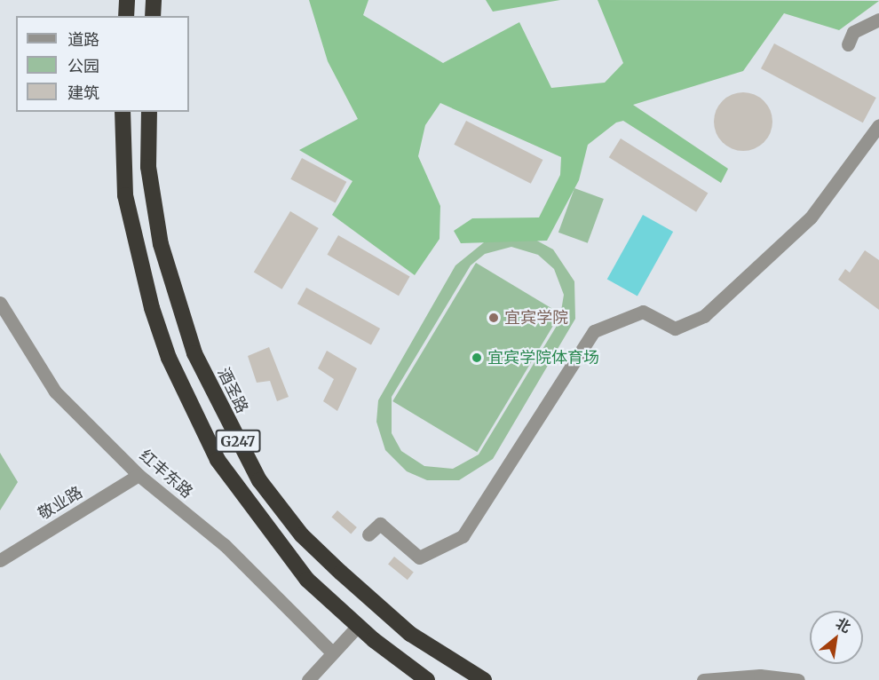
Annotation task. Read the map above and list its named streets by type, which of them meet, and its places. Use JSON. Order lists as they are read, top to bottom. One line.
{"streets":{"highway":["酒圣路","G247"],"street":["红丰东路","敬业路"]},"crossings":[["红丰东路","敬业路"]],"places":["宜宾学院","宜宾学院体育场"],"legend":["道路","公园","建筑"],"north":"top right"}
